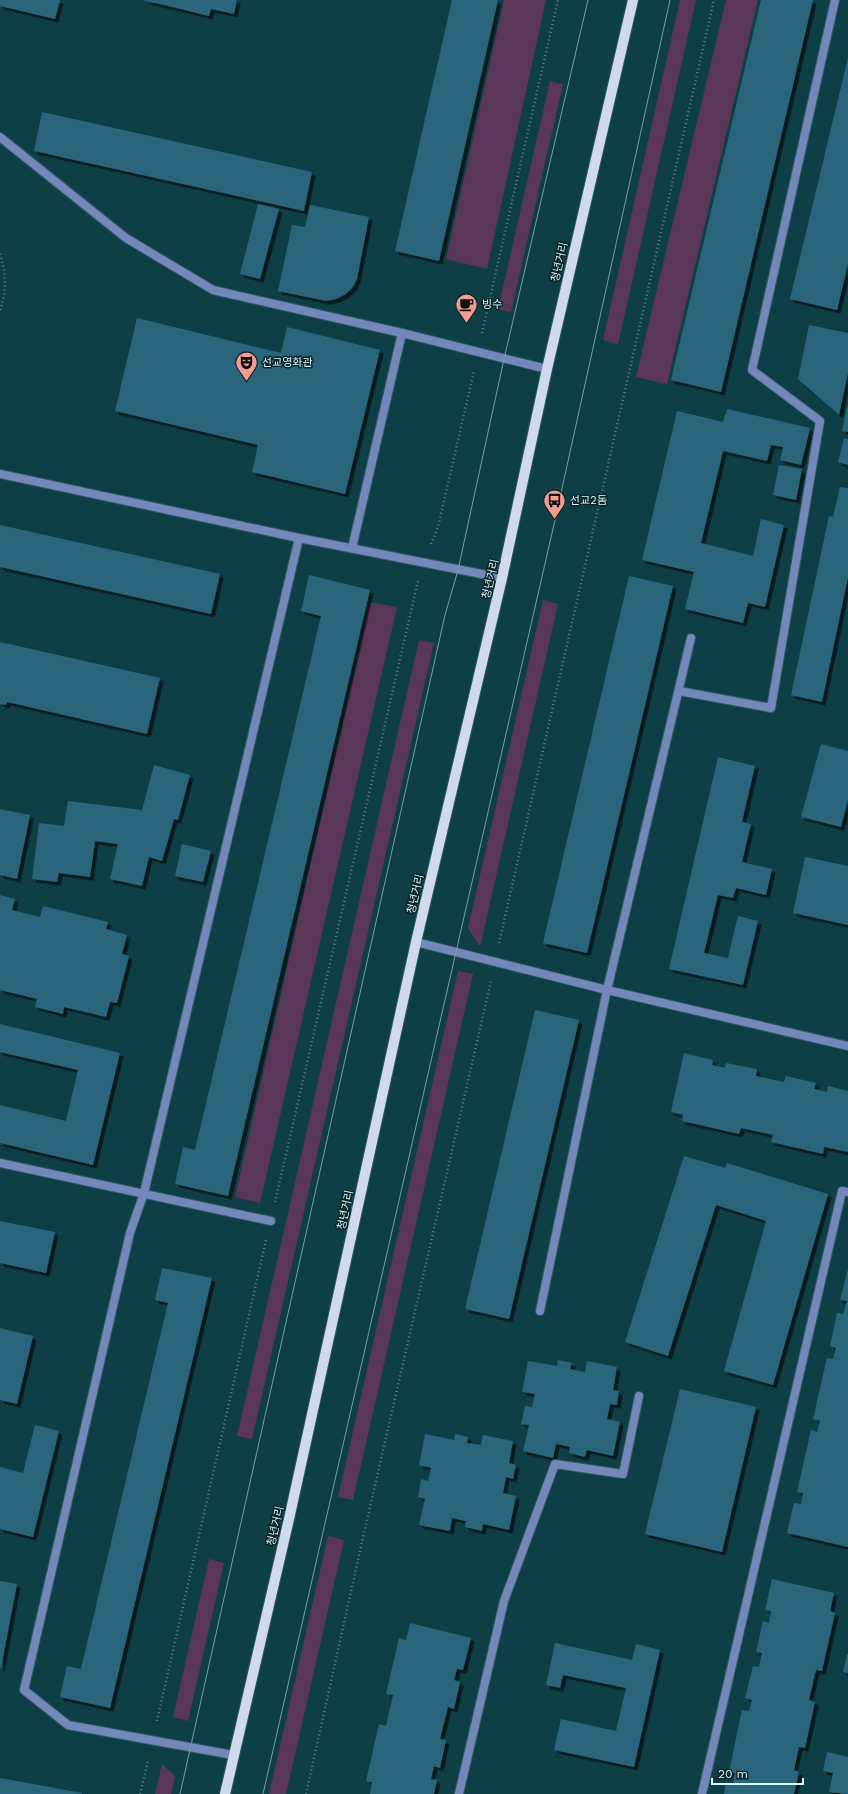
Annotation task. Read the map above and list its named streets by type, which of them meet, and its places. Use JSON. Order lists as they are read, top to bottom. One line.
{"streets":{"main road":["청년거리"]},"places":{"cafe":["빙수"],"theatre":["선교영화관"],"bus stop":["선교2돔"]},"scale_bar":"20 m"}
